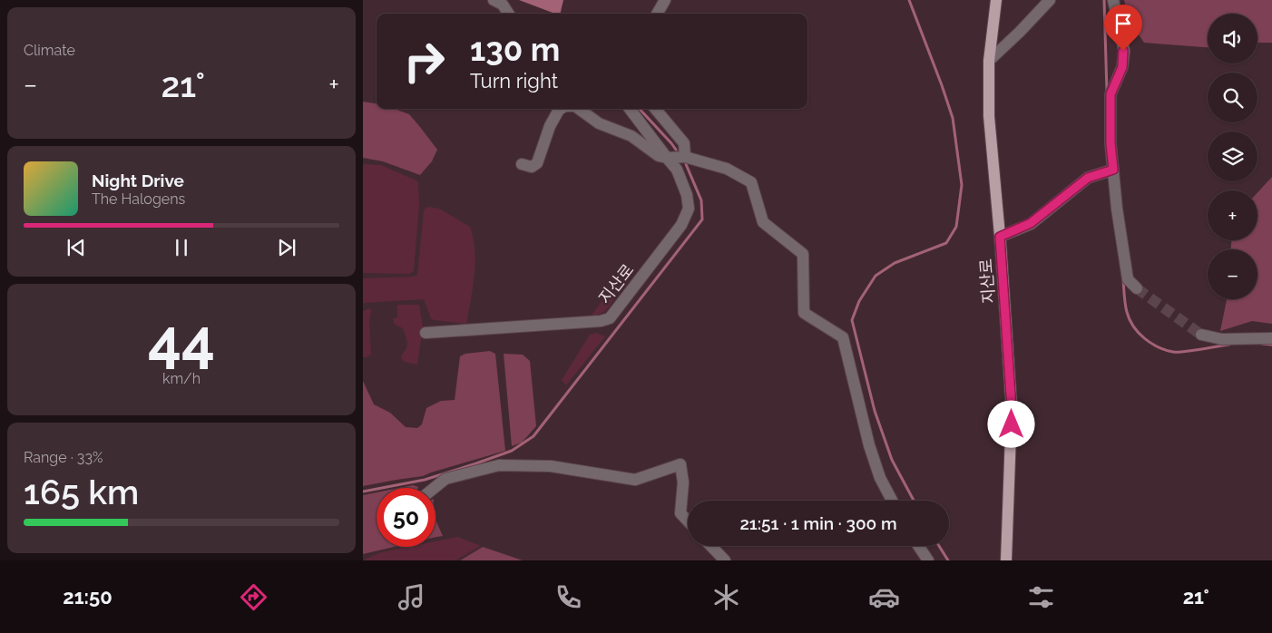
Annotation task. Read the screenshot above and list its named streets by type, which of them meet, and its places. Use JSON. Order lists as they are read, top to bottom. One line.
{"streets":{"main road":["지산로"]},"page":{"tile":["Climate",["44","km/h"],["Range · 33%","165 km"]],"map_buttons":["+","−"],"turn":["130 m","Turn right"],"heat":["−","21°","+"],"song":["Night Drive","The Halogens"],"limit":"50","trip":"21:51 · 1 min · 300 m","tabs":["21:50","21°"]}}
